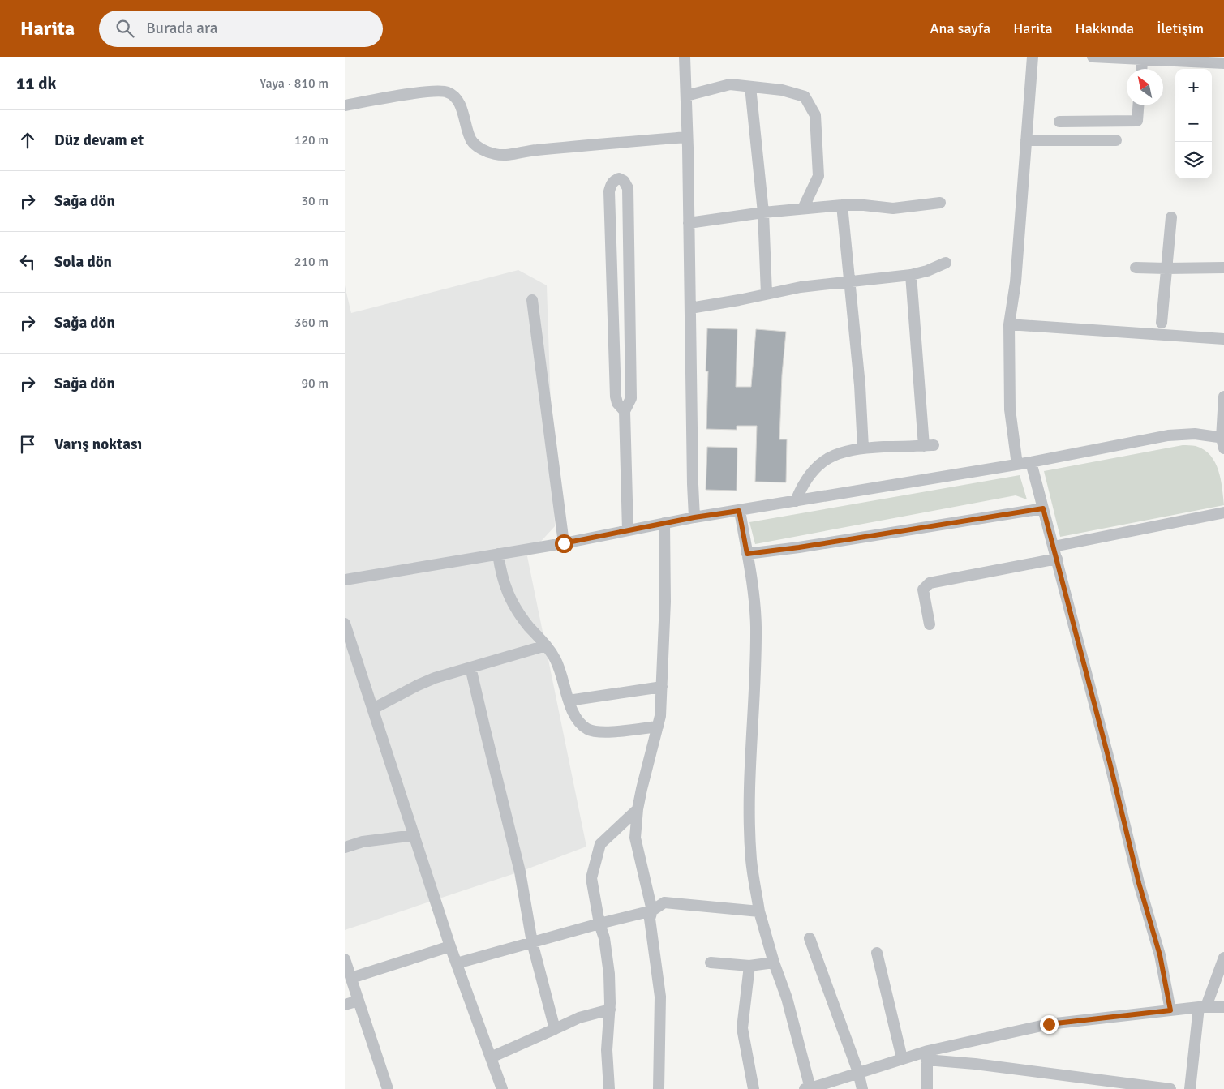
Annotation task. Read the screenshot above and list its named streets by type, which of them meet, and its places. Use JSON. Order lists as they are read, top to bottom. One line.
{"north":"top left","page":{"header":"Harita","search":"Burada ara","nav":["Ana sayfa","Harita","Hakkında","İletişim"],"heading":["11 dk","Yaya · 810 m"],"map_buttons":["+","−"],"list":[["Düz devam et","120 m"],["Sağa dön","30 m"],["Sola dön","210 m"],["Sağa dön","360 m"],["Sağa dön","90 m"],"Varış noktası"]}}
